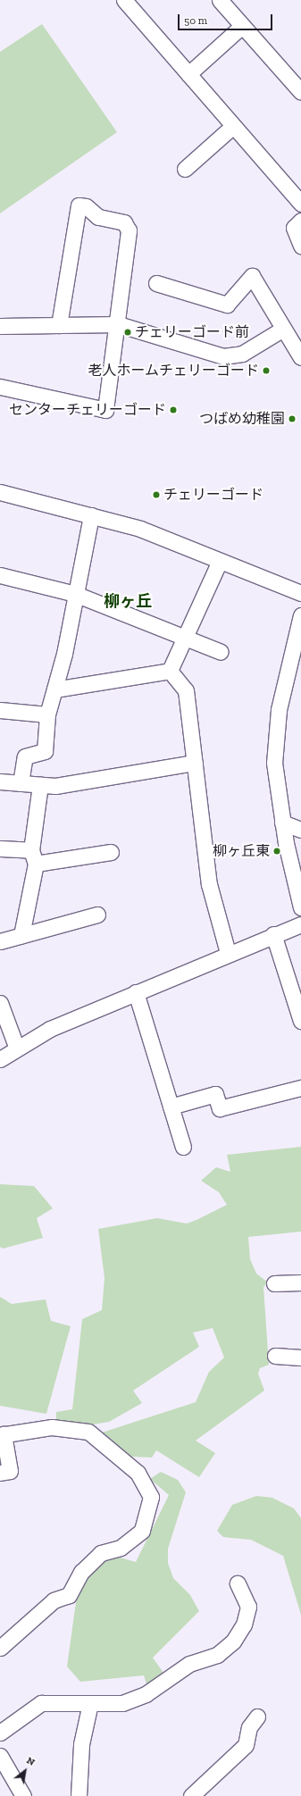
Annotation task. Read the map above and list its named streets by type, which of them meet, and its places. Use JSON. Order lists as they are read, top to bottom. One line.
{"districts":["柳ヶ丘"],"places":["チェリーゴード前","老人ホームチェリーゴード","センターチェリーゴード","つばめ幼稚園","チェリーゴード","柳ヶ丘東"],"scale_bar":"50 m","north":"top right"}
